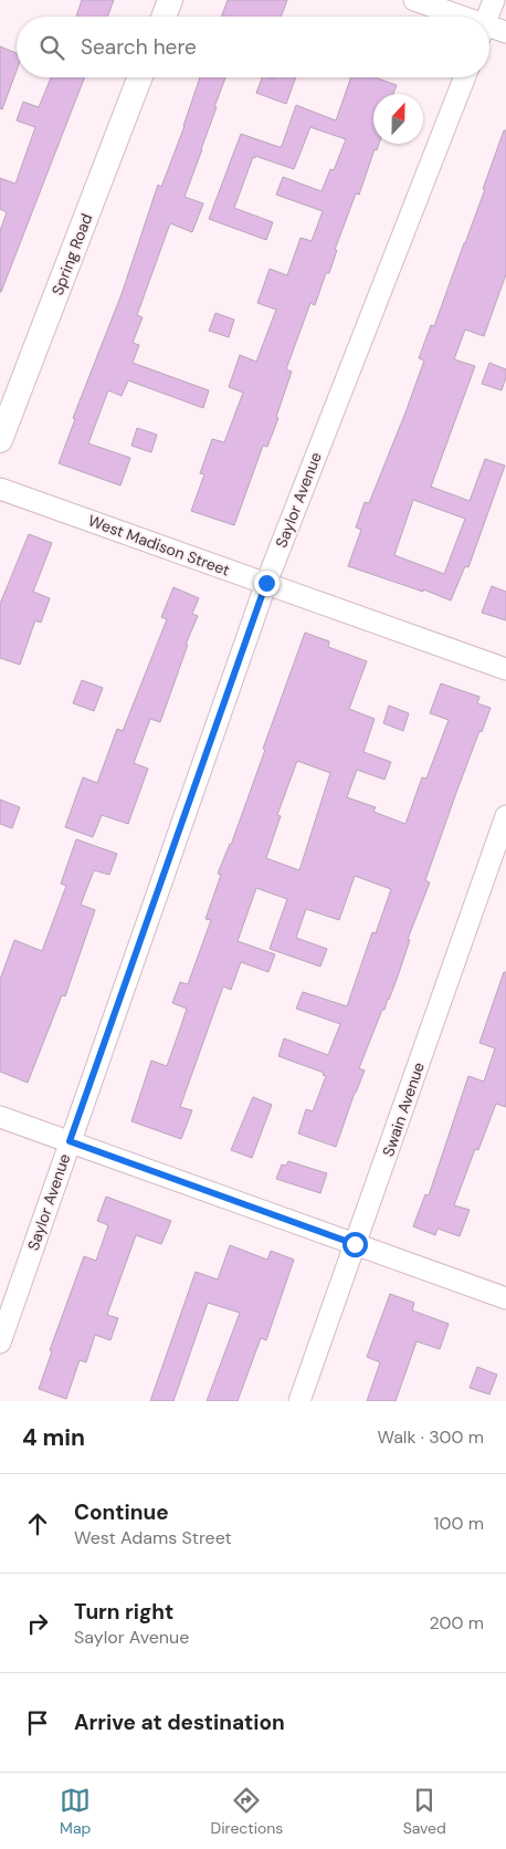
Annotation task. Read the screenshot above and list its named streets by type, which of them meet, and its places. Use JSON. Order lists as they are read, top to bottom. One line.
{"streets":{"street":["Spring Road","Saylor Avenue","West Madison Street","Swain Avenue"]},"crossings":[["Saylor Avenue","West Madison Street"]],"north":"top","page":{"search":"Search here","heading":["4 min","Walk · 300 m"],"list":[["Continue","West Adams Street","100 m"],["Turn right","Saylor Avenue","200 m"],"Arrive at destination"],"nav":["Map","Directions","Saved"]}}
